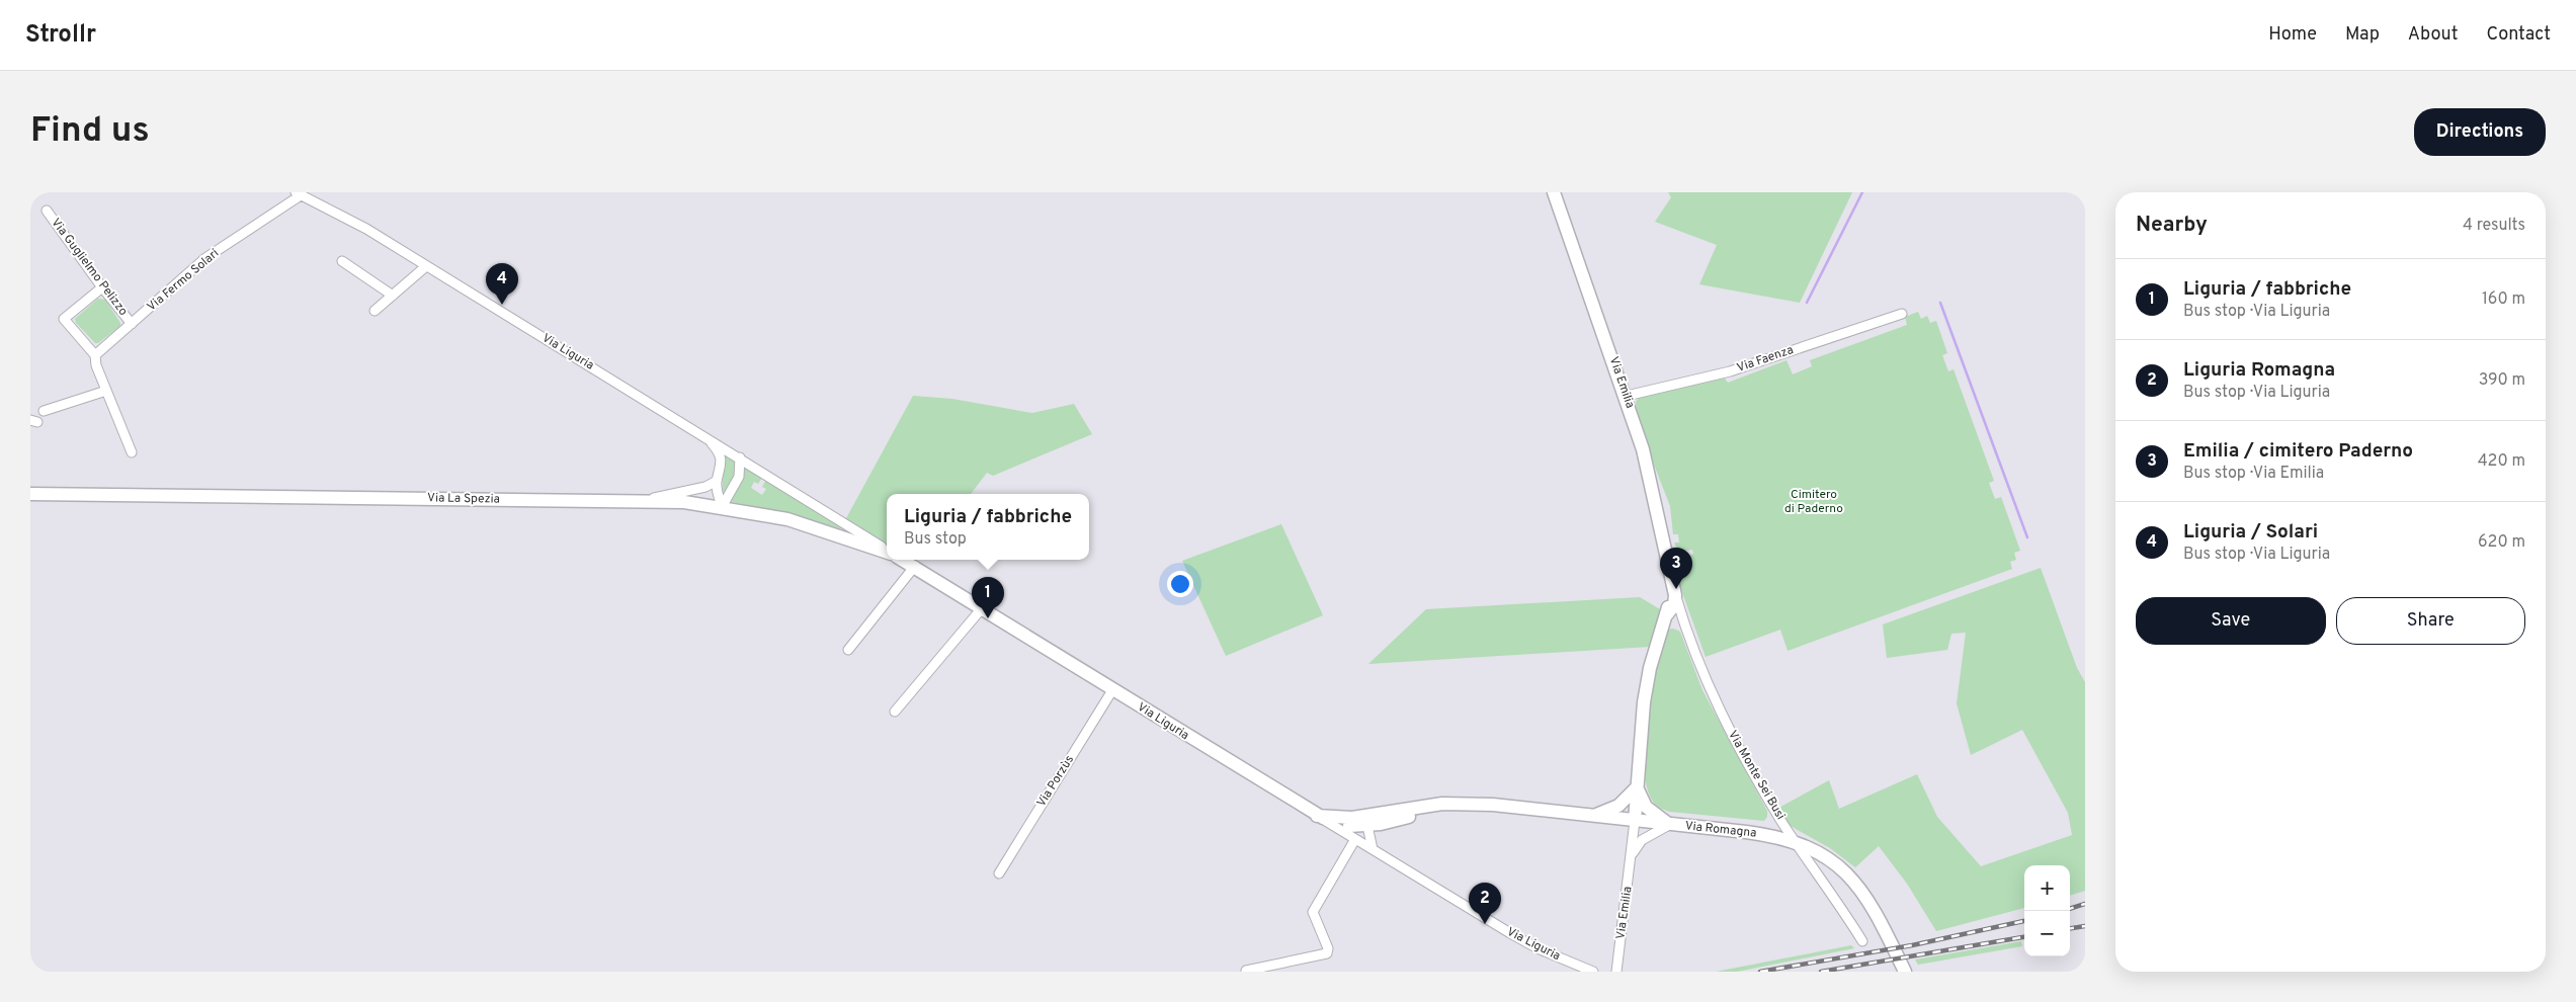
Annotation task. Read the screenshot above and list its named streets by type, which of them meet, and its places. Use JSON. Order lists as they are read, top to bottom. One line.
{"streets":{"main road":["Via Liguria","Via Emilia","Via La Spezia","Via Romagna"],"street":["Via Guglielmo Pelizzo","Via Fermo Solari","Via Faenza","Via Monte Sei Busi","Via Porzùs"]},"crossings":[["Via Guglielmo Pelizzo","Via Fermo Solari"],["Via Fermo Solari","Via Liguria"],["Via Liguria","Via La Spezia"],["Via Liguria","Via Porzùs"],["Via Liguria","Via Romagna"],["Via Faenza","Via Emilia"],["Via Emilia","Via Monte Sei Busi"],["Via Emilia","Via Romagna"],["Via Monte Sei Busi","Via Romagna"]],"parks":["Cimitero di Paderno"],"page":{"header":"Strollr","nav":["Home","Map","About","Contact"],"buttons":["Directions",["Save","Share"]],"title":"Find us","heading":["Nearby","4 results"],"list":[{"mark":"1","name":"Liguria / fabbriche","note":"Bus stop · Via Liguria","value":"160 m"},{"mark":"2","name":"Liguria Romagna","note":"Bus stop · Via Liguria","value":"390 m"},{"mark":"3","name":"Emilia / cimitero Paderno","note":"Bus stop · Via Emilia","value":"420 m"},{"mark":"4","name":"Liguria / Solari","note":"Bus stop · Via Liguria","value":"620 m"}],"pins":["4","3","1","2"],"popup":["Liguria / fabbriche","Bus stop"],"map_buttons":["+","−"]}}
